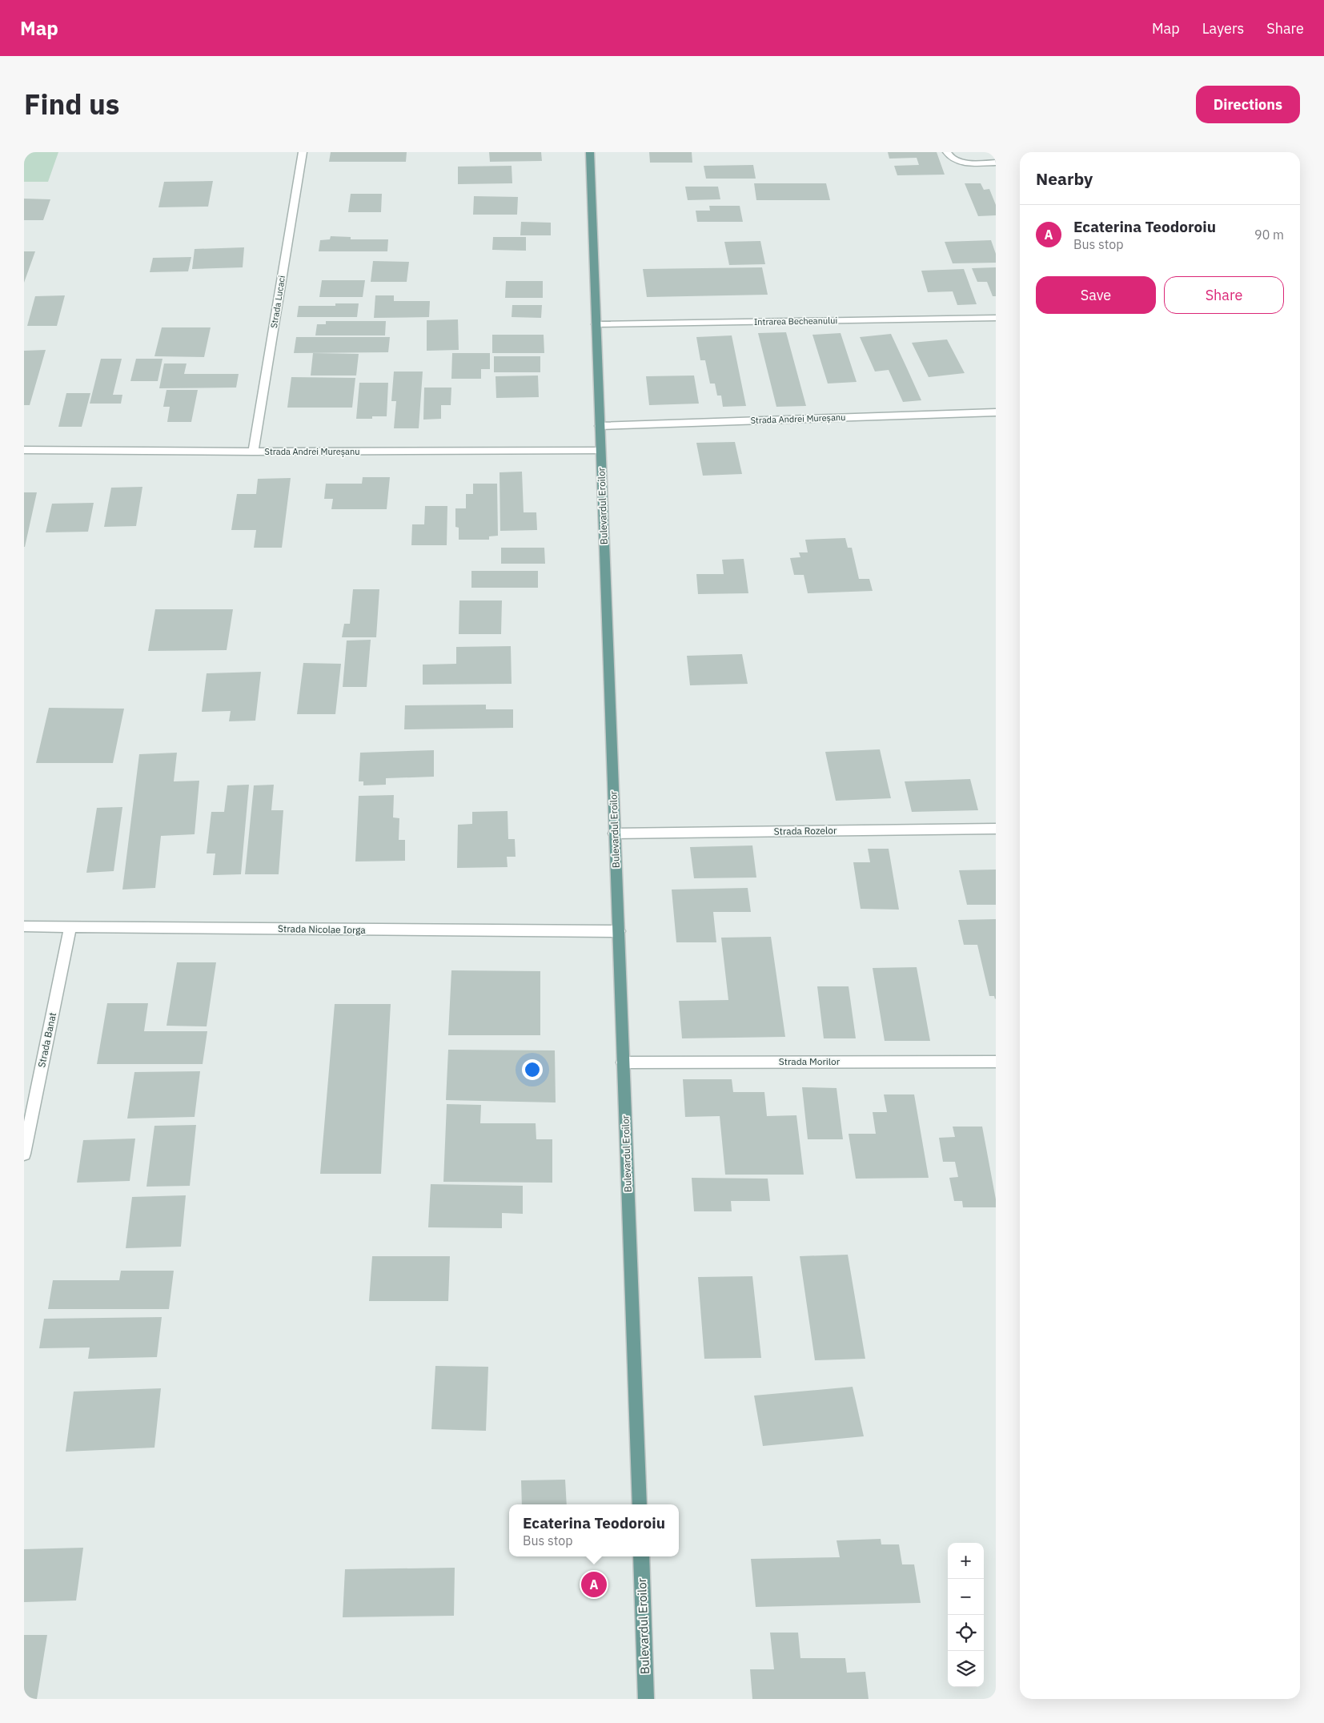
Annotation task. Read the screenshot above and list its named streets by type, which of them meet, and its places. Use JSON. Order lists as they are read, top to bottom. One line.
{"streets":{"main road":["Bulevardul Eroilor"],"street":["Strada Lucaci","Intrarea Becheanului","Strada Andrei Mureșanu","Strada Rozelor","Strada Nicolae Iorga","Strada Banat","Strada Morilor"]},"crossings":[["Strada Lucaci","Strada Andrei Mureșanu"],["Intrarea Becheanului","Bulevardul Eroilor"],["Strada Andrei Mureșanu","Bulevardul Eroilor"],["Bulevardul Eroilor","Strada Rozelor"],["Bulevardul Eroilor","Strada Nicolae Iorga"],["Bulevardul Eroilor","Strada Morilor"],["Strada Nicolae Iorga","Strada Banat"]],"page":{"header":"Map","nav":["Map","Layers","Share"],"title":"Find us","buttons":["Directions",["Save","Share"]],"heading":"Nearby","list":[{"mark":"A","name":"Ecaterina Teodoroiu","note":"Bus stop","value":"90 m"}],"popup":["Ecaterina Teodoroiu","Bus stop"],"map_buttons":["+","−"],"pins":"A"}}
